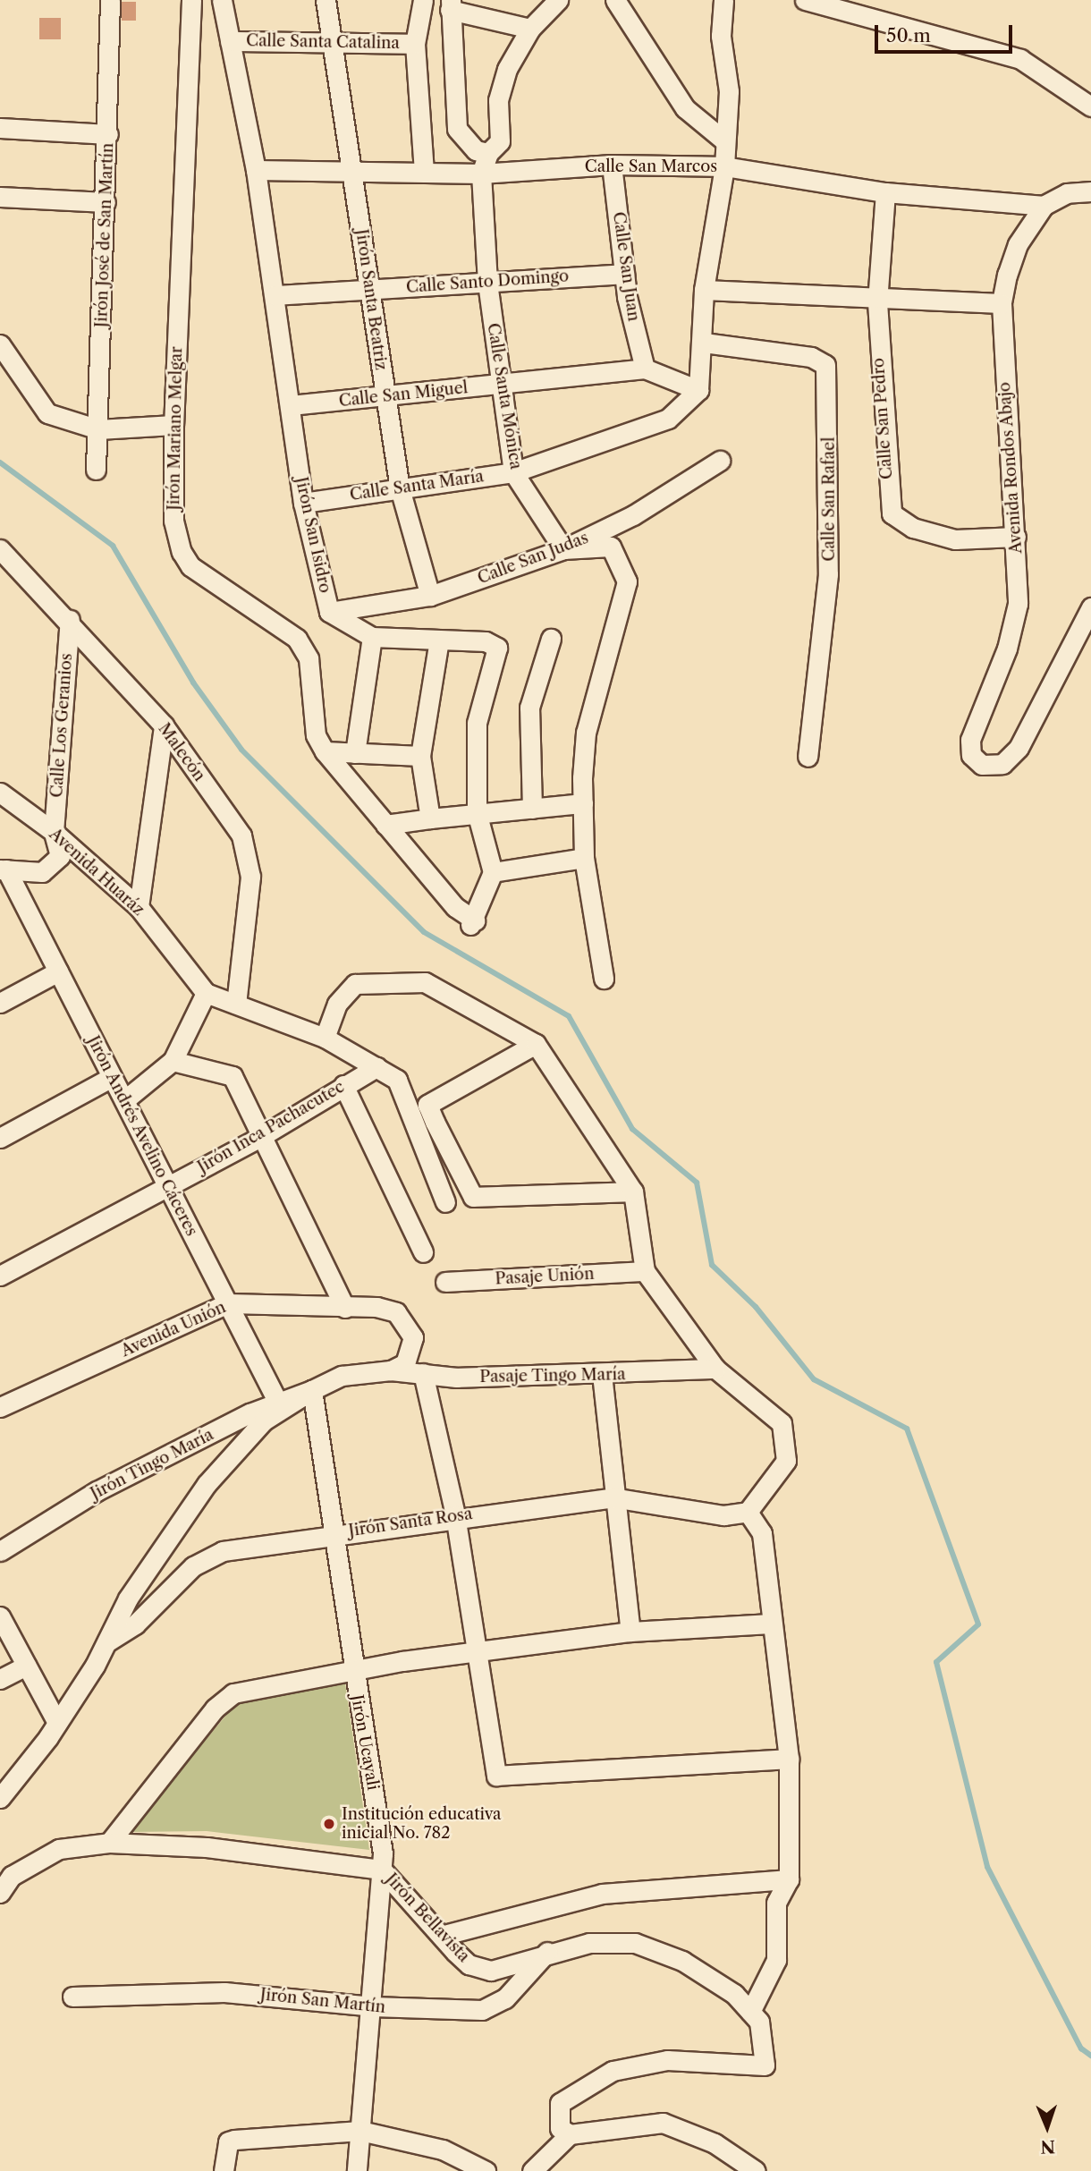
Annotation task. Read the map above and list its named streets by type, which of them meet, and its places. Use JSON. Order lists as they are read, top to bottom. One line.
{"streets":{"street":["Calle Santa Catalina","Calle San Marcos","Jirón José de San Martín","Calle San Juan","Calle Santo Domingo","Jirón Santa Beatriz","Calle San Miguel","Calle Santa Mónica","Calle San Pedro","Jirón Mariano Melgar","Avenida Rondos Abajo","Calle Santa María","Calle San Rafael","Jirón San Isidro","Calle San Judas","Calle Los Geranios","Malecón","Avenida Huaráz","Jirón Inca Pachacutec","Jirón Andrés Avelino Cáceres","Pasaje Unión","Avenida Unión","Pasaje Tingo María","Jirón Tingo María","Jirón Santa Rosa","Jirón Ucayali","Jirón Bellavista","Jirón San Martín"]},"crossings":[["Calle Santa Catalina","Jirón Santa Beatriz"],["Calle Santa Catalina","Jirón San Isidro"],["Calle San Marcos","Calle San Juan"],["Calle San Marcos","Jirón Santa Beatriz"],["Calle San Marcos","Calle Santa Mónica"],["Calle San Marcos","Calle San Pedro"],["Calle San Marcos","Avenida Rondos Abajo"],["Calle San Marcos","Jirón San Isidro"],["Calle San Juan","Calle Santo Domingo"],["Calle San Juan","Calle San Miguel"],["Calle Santo Domingo","Jirón Santa Beatriz"],["Calle Santo Domingo","Calle Santa Mónica"],["Calle Santo Domingo","Jirón San Isidro"],["Jirón Santa Beatriz","Calle San Miguel"],["Jirón Santa Beatriz","Calle Santa María"],["Jirón Santa Beatriz","Calle San Judas"],["Calle San Miguel","Calle Santa Mónica"],["Calle San Miguel","Calle Santa María"],["Calle San Miguel","Jirón San Isidro"],["Calle Santa Mónica","Calle Santa María"],["Calle Santa Mónica","Calle San Judas"],["Calle San Pedro","Avenida Rondos Abajo"],["Jirón Mariano Melgar","Jirón San Isidro"],["Calle Santa María","Jirón San Isidro"],["Jirón San Isidro","Calle San Judas"],["Calle Los Geranios","Malecón"],["Calle Los Geranios","Avenida Huaráz"],["Calle Los Geranios","Jirón Andrés Avelino Cáceres"],["Jirón Inca Pachacutec","Jirón Andrés Avelino Cáceres"],["Jirón Andrés Avelino Cáceres","Avenida Unión"],["Jirón Andrés Avelino Cáceres","Jirón Tingo María"],["Avenida Unión","Pasaje Tingo María"],["Jirón Tingo María","Jirón Ucayali"],["Jirón Santa Rosa","Jirón Ucayali"],["Jirón Ucayali","Jirón Bellavista"],["Jirón Ucayali","Jirón San Martín"],["Jirón Bellavista","Jirón San Martín"]],"places":["Institución educativa inicial No. 782"],"scale_bar":"50 m","north":"bottom"}
